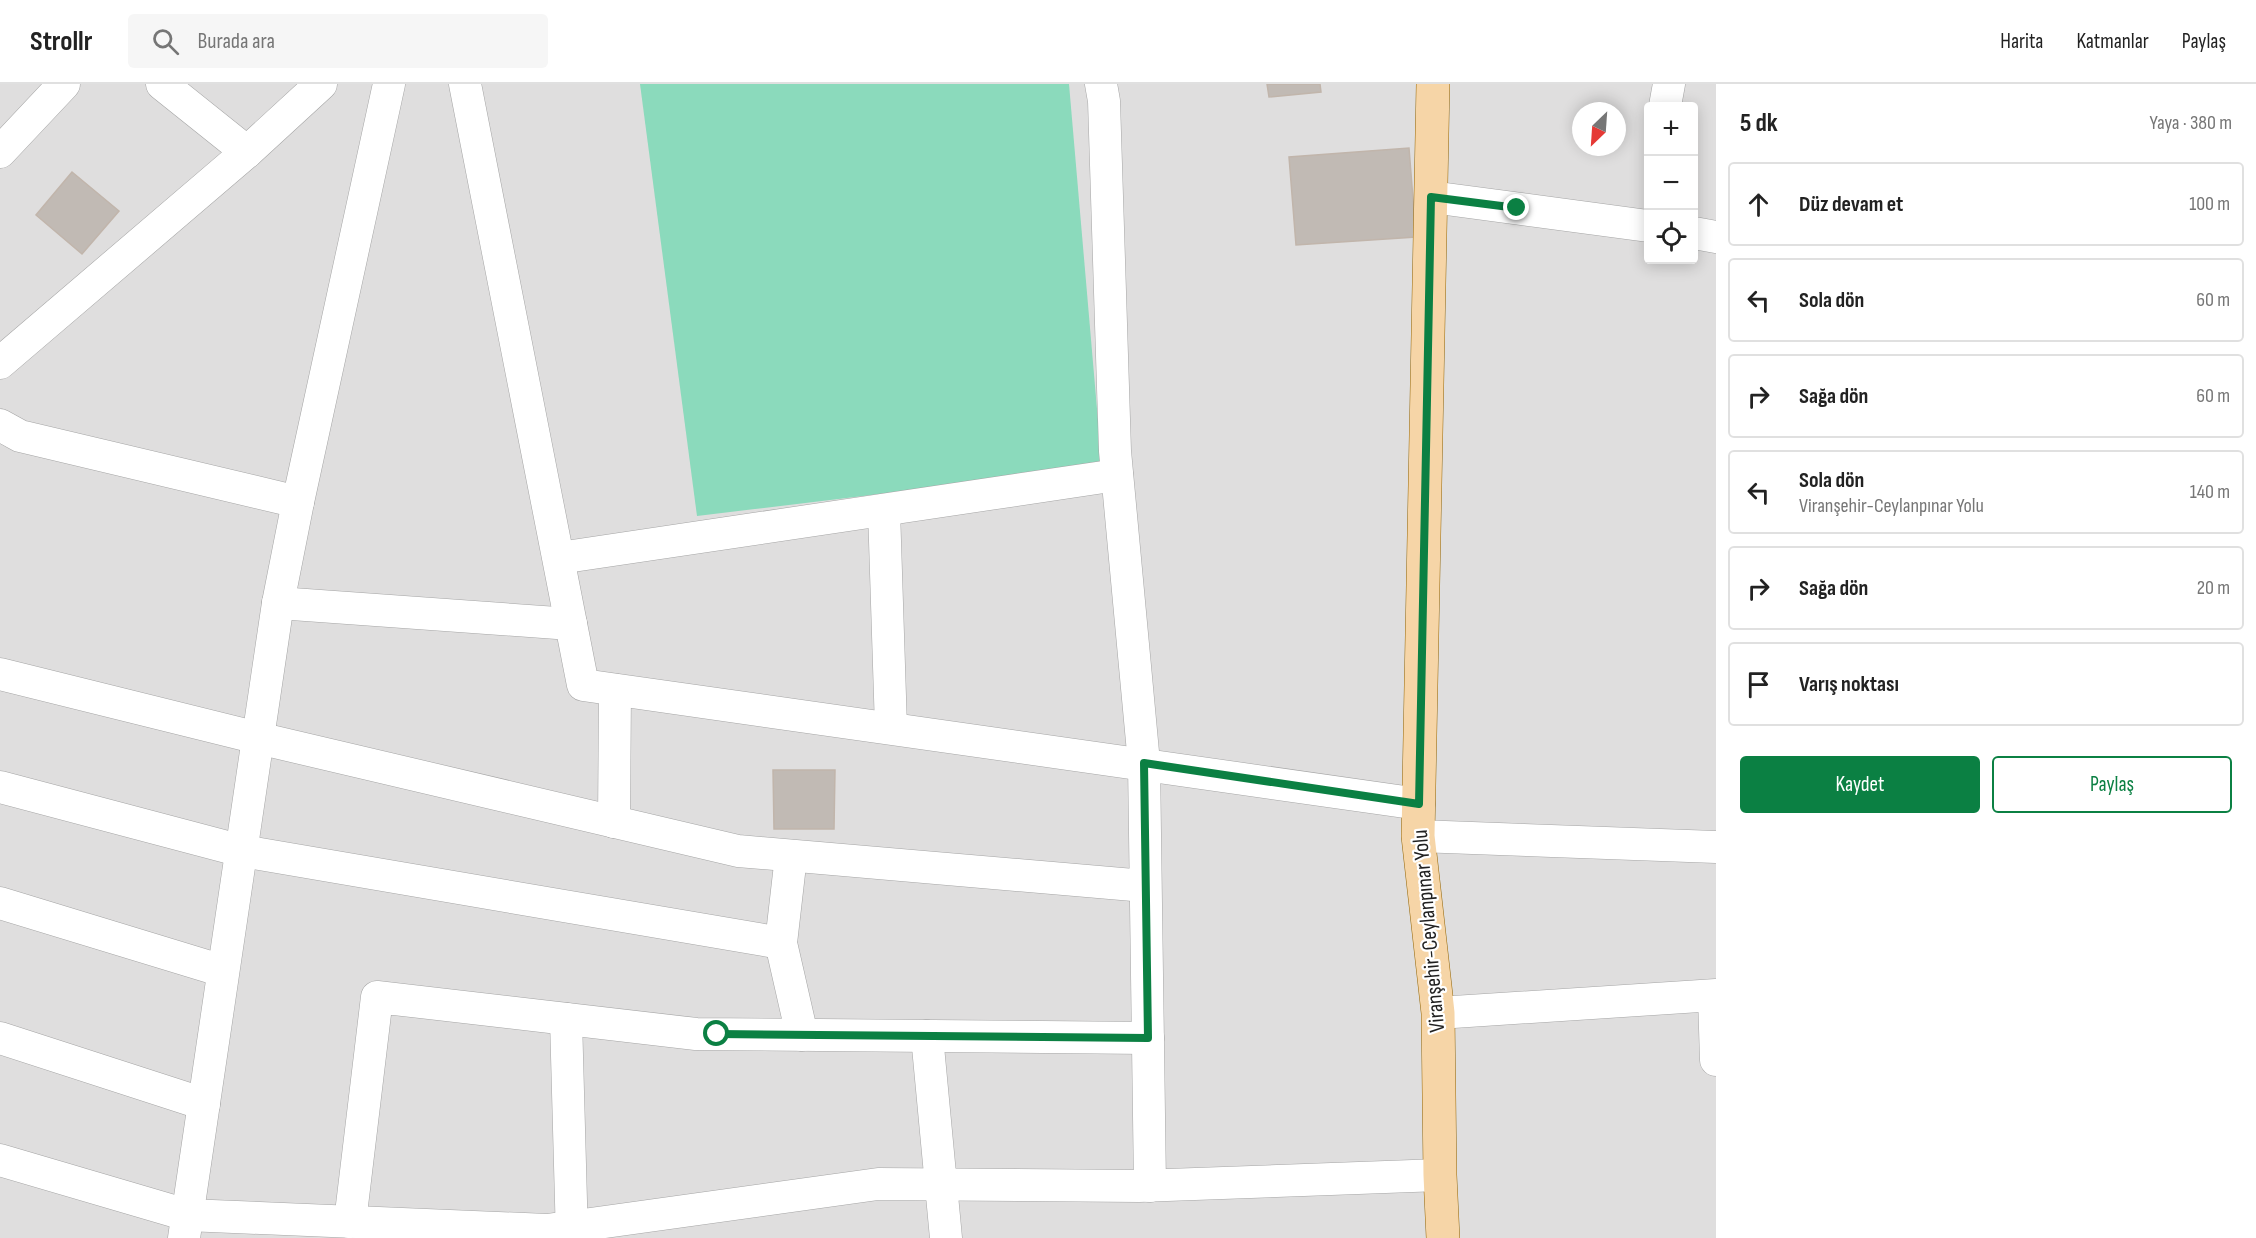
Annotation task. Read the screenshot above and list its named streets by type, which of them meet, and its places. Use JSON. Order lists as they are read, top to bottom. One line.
{"streets":{"main road":["Viranşehir-Ceylanpınar Yolu"]},"north":"bottom left","page":{"header":"Strollr","search":"Burada ara","nav":["Harita","Katmanlar","Paylaş"],"heading":["5 dk","Yaya · 380 m"],"map_buttons":["+","−"],"list":[["Düz devam et","100 m"],["Sola dön","60 m"],["Sağa dön","60 m"],["Sola dön","Viranşehir-Ceylanpınar Yolu","140 m"],["Sağa dön","20 m"],"Varış noktası"],"buttons":["Kaydet","Paylaş"]}}
